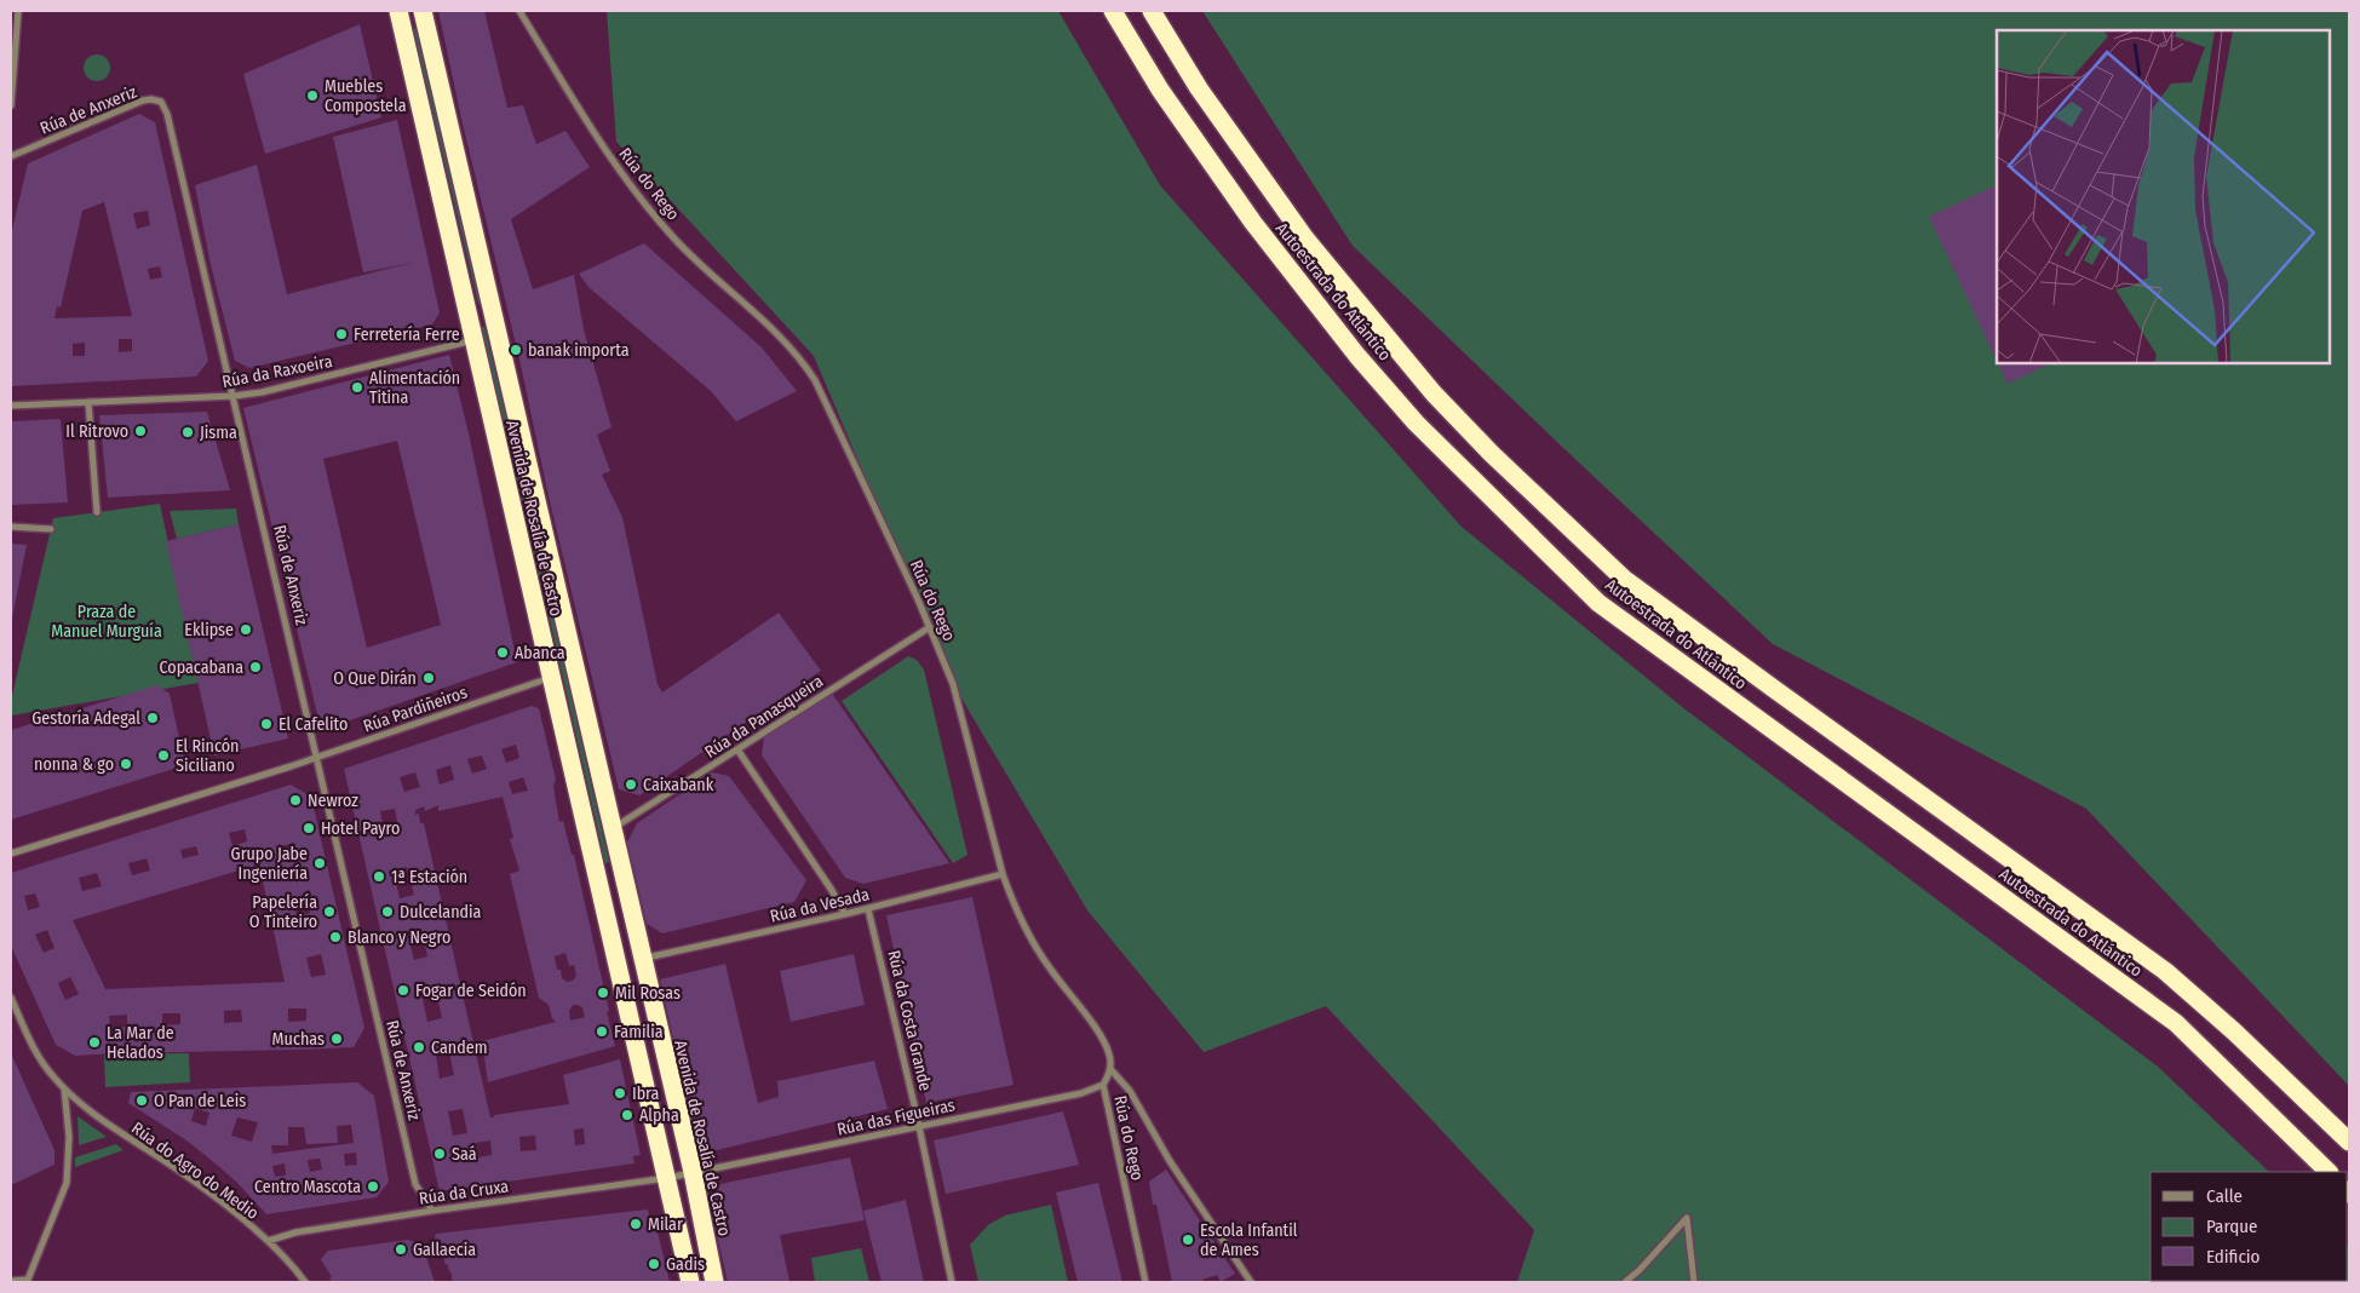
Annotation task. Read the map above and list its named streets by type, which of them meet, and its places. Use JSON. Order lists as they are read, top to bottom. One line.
{"streets":{"highway":["Autoestrada do Atlántico","Avenida de Rosalía de Castro"],"street":["Rúa de Anxeriz","Rúa do Rego","Rúa da Raxoeira","Rúa Pardiñeiros","Rúa da Panasqueira","Rúa da Vesada","Rúa da Costa Grande","Rúa das Figueiras","Rúa do Agro do Medio","Rúa da Cruxa"]},"crossings":[["Rúa de Anxeriz","Rúa da Raxoeira"],["Rúa de Anxeriz","Rúa Pardiñeiros"],["Rúa de Anxeriz","Rúa da Cruxa"],["Rúa do Rego","Rúa da Panasqueira"],["Rúa do Rego","Rúa da Vesada"],["Rúa do Rego","Rúa das Figueiras"],["Rúa da Raxoeira","Avenida de Rosalía de Castro"],["Avenida de Rosalía de Castro","Rúa Pardiñeiros"],["Avenida de Rosalía de Castro","Rúa da Panasqueira"],["Avenida de Rosalía de Castro","Rúa da Vesada"],["Avenida de Rosalía de Castro","Rúa das Figueiras"],["Avenida de Rosalía de Castro","Rúa da Cruxa"],["Rúa da Vesada","Rúa da Costa Grande"],["Rúa da Costa Grande","Rúa das Figueiras"],["Rúa das Figueiras","Rúa da Cruxa"],["Rúa do Agro do Medio","Rúa da Cruxa"]],"parks":["Praza de Manuel Murguía"],"places":["Muebles Compostela","Ferretería Ferre","banak importa","Alimentación Titina","Il Ritrovo","Jisma","Eklipse","Abanca","Copacabana","O Que Dirán","Gestoría Adegal","El Cafelito","El Rincón Siciliano","nonna & go","Caixabank","Newroz","Hotel Payro","Grupo Jabe Ingeniería","1ª Estación","Papelería O Tinteiro","Dulcelandia","Blanco y Negro","Fogar de Seidón","Mil Rosas","Familia","Muchas","La Mar de Helados","Candem","Ibra","O Pan de Leis","Alpha","Saá","Centro Mascota","Milar","Escola Infantil de Ames","Gallaecia","Gadis"],"legend":["Calle","Parque","Edificio"]}
